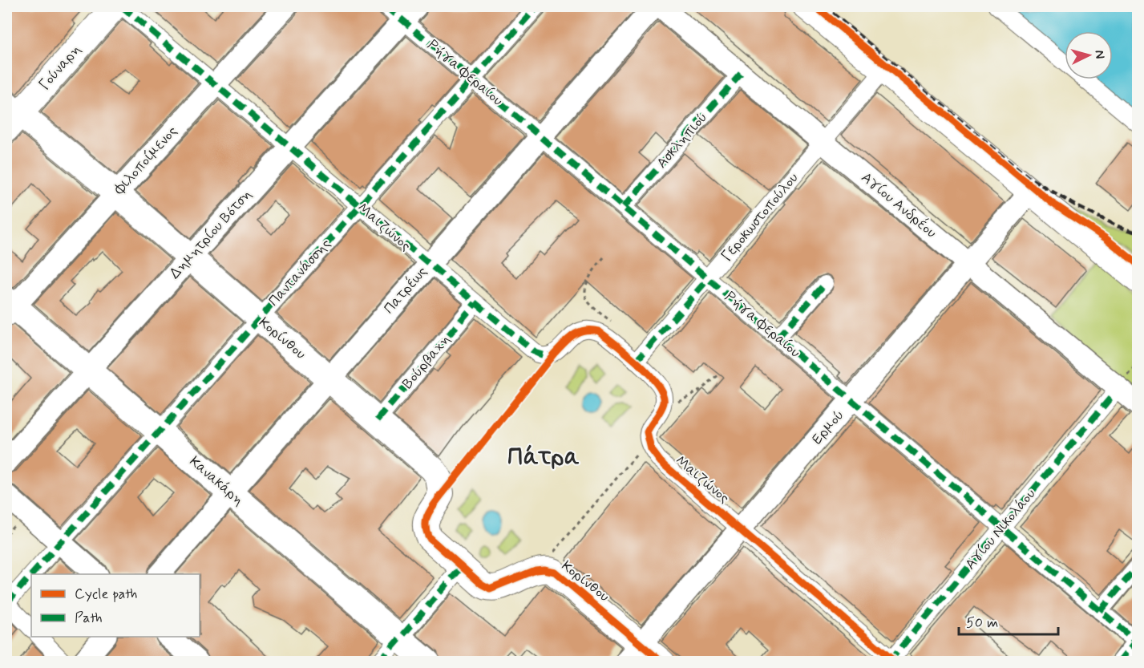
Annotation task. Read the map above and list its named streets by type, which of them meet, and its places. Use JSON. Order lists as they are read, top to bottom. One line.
{"streets":{"main road":["Γούναρη","Φιλοποίμενος","Αγίου Ανδρέου","Δημητρίου Βότση","Πατρέως","Κορίνθου","Ερμού","Κανακάρη"],"street":["Ρήγα Φεραίου","Ασκληπιού","Γεροκωστοπούλου","Μαιζώνος","Παντανάσσης","Βούρβαχη","Αγίου Νικολάου"]},"crossings":[["Γούναρη","Κορίνθου"],["Ρήγα Φεραίου","Ασκληπιού"],["Ρήγα Φεραίου","Γεροκωστοπούλου"],["Ρήγα Φεραίου","Δημητρίου Βότση"],["Ρήγα Φεραίου","Παντανάσσης"],["Ρήγα Φεραίου","Πατρέως"],["Ρήγα Φεραίου","Ερμού"],["Ρήγα Φεραίου","Αγίου Νικολάου"],["Ασκληπιού","Αγίου Ανδρέου"],["Φιλοποίμενος","Μαιζώνος"],["Φιλοποίμενος","Κορίνθου"],["Φιλοποίμενος","Κανακάρη"],["Αγίου Ανδρέου","Γεροκωστοπούλου"],["Αγίου Ανδρέου","Ερμού"],["Μαιζώνος","Δημητρίου Βότση"],["Μαιζώνος","Παντανάσσης"],["Μαιζώνος","Πατρέως"],["Μαιζώνος","Βούρβαχη"],["Μαιζώνος","Ερμού"],["Μαιζώνος","Αγίου Νικολάου"],["Δημητρίου Βότση","Κορίνθου"],["Δημητρίου Βότση","Κανακάρη"],["Παντανάσσης","Κορίνθου"],["Παντανάσσης","Κανακάρη"],["Πατρέως","Κορίνθου"],["Πατρέως","Κανακάρη"],["Κορίνθου","Βούρβαχη"],["Κορίνθου","Ερμού"]],"districts":["Πάτρα"],"legend":["Cycle path","Path"],"scale_bar":"50 m","north":"right"}
